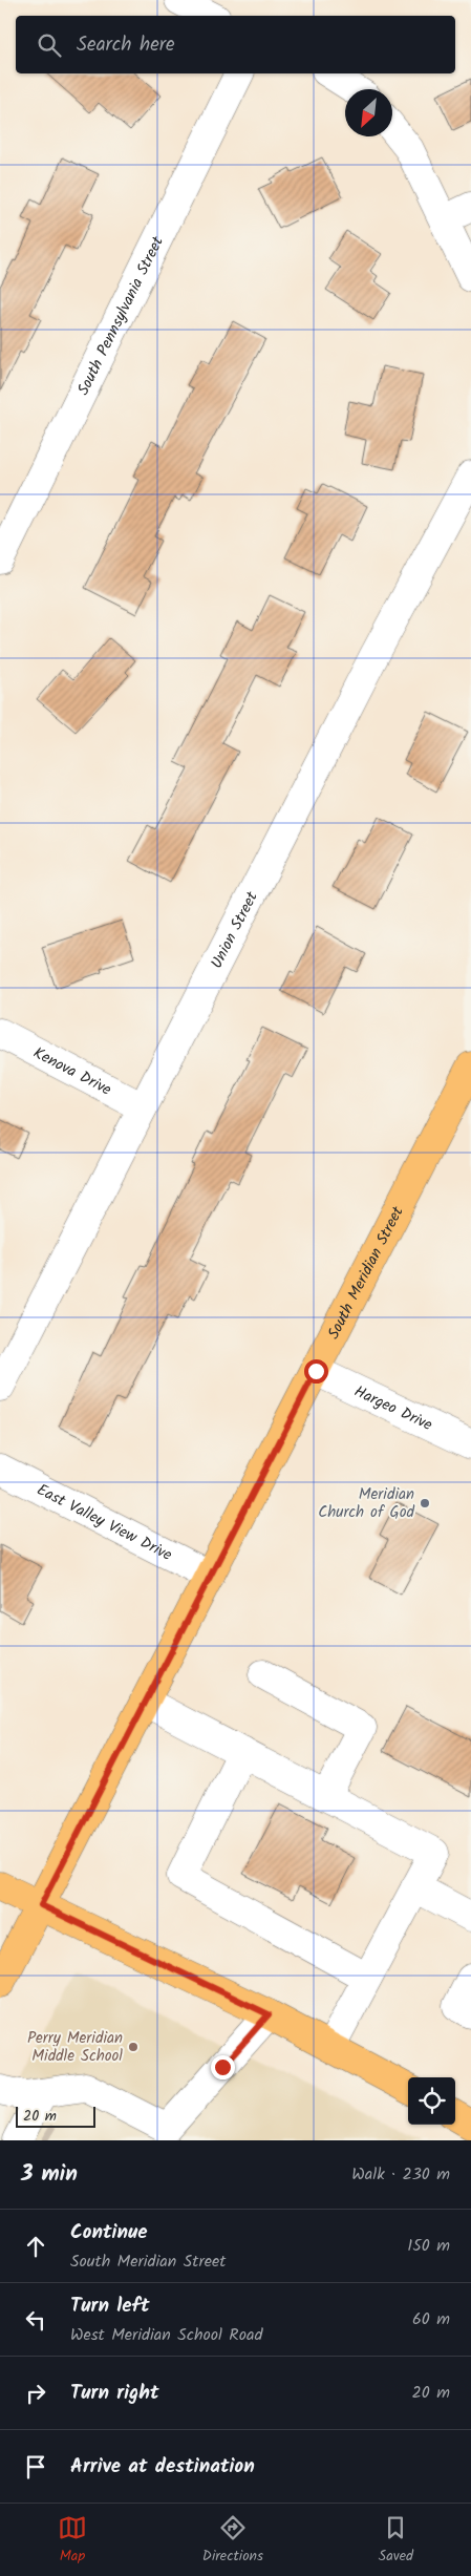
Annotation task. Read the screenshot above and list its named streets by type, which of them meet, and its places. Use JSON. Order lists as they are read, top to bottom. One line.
{"streets":{"main road":["South Meridian Street"],"street":["South Pennsylvania Street","Union Street","Kenova Drive","Hargeo Drive","East Valley View Drive"]},"crossings":[["Union Street","Kenova Drive"],["South Meridian Street","Hargeo Drive"],["South Meridian Street","East Valley View Drive"]],"places":["Meridian Church of God","Perry Meridian Middle School"],"scale_bar":"20 m","north":"bottom left","page":{"search":"Search here","scale":"20 m","heading":["3 min","Walk · 230 m"],"list":[["Continue","South Meridian Street","150 m"],["Turn left","West Meridian School Road","60 m"],["Turn right","20 m"],"Arrive at destination"],"nav":["Map","Directions","Saved"]}}
